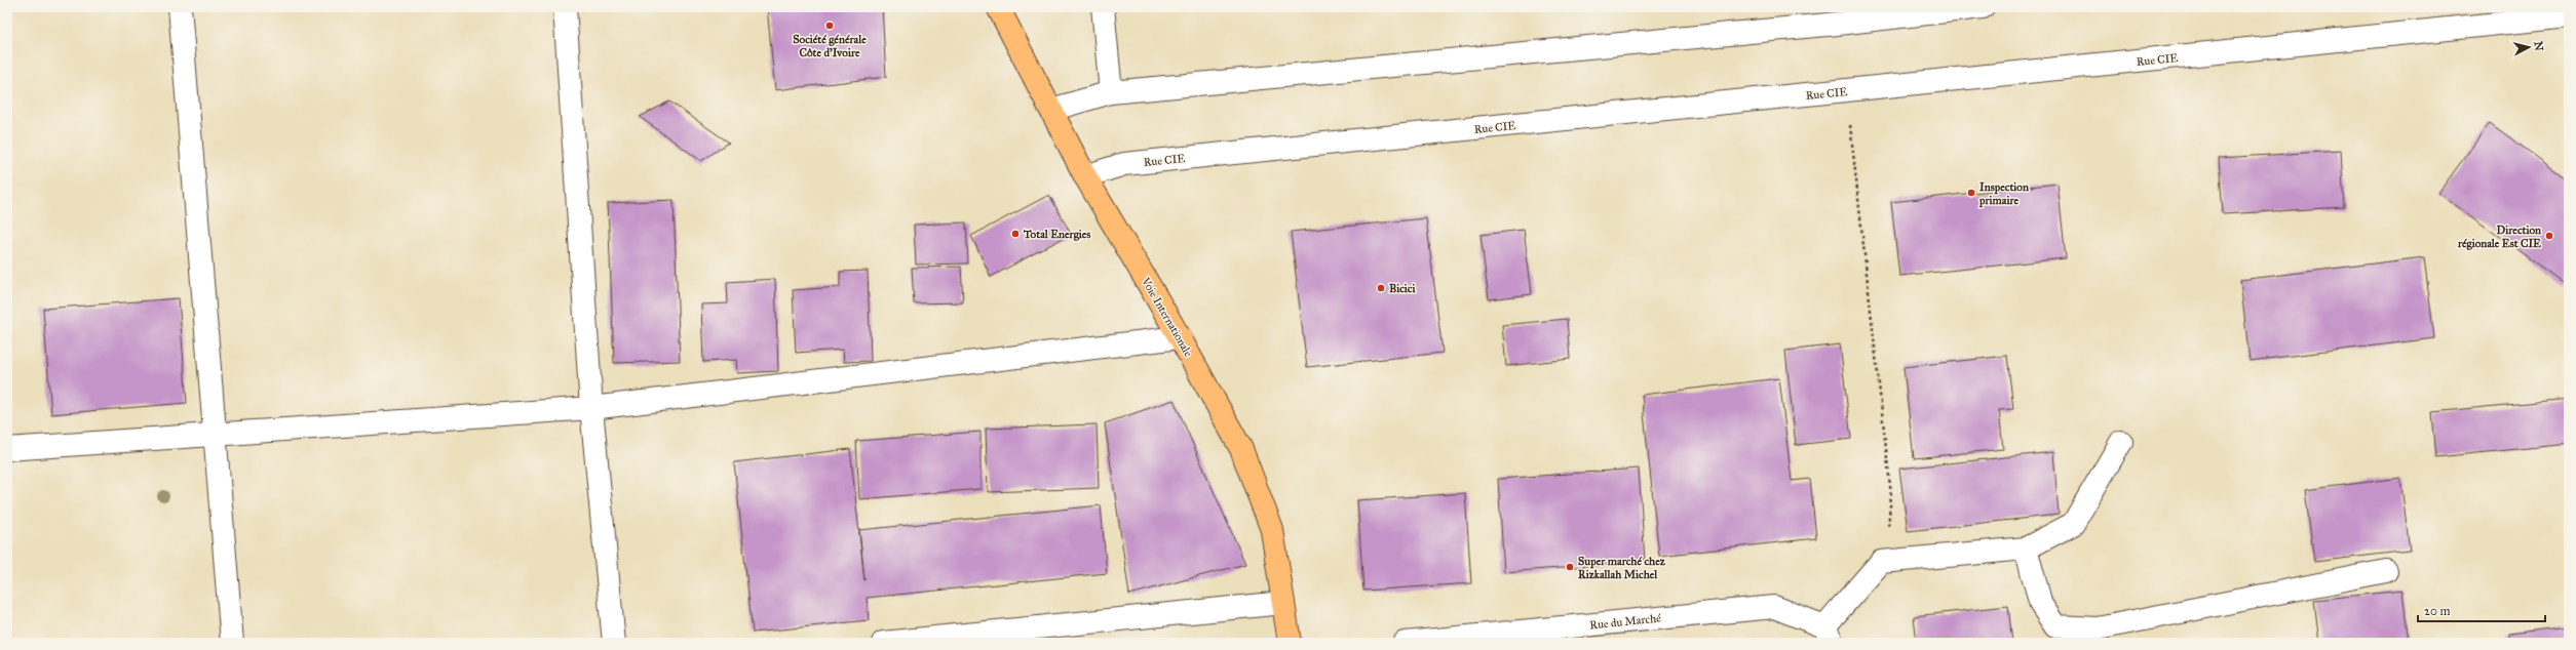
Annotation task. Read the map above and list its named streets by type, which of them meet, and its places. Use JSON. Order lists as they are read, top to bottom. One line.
{"streets":{"main road":["Voie Internationale"],"street":["Rue CIE","Rue du Marché"]},"crossings":[["Rue CIE","Voie Internationale"]],"places":["Société générale Côte d’Ivoire","Inspection primaire","Total Energies","Direction régionale Est CIE","Bicici","Super marché chez Rizkallah Michel"],"scale_bar":"20 m","north":"right"}
